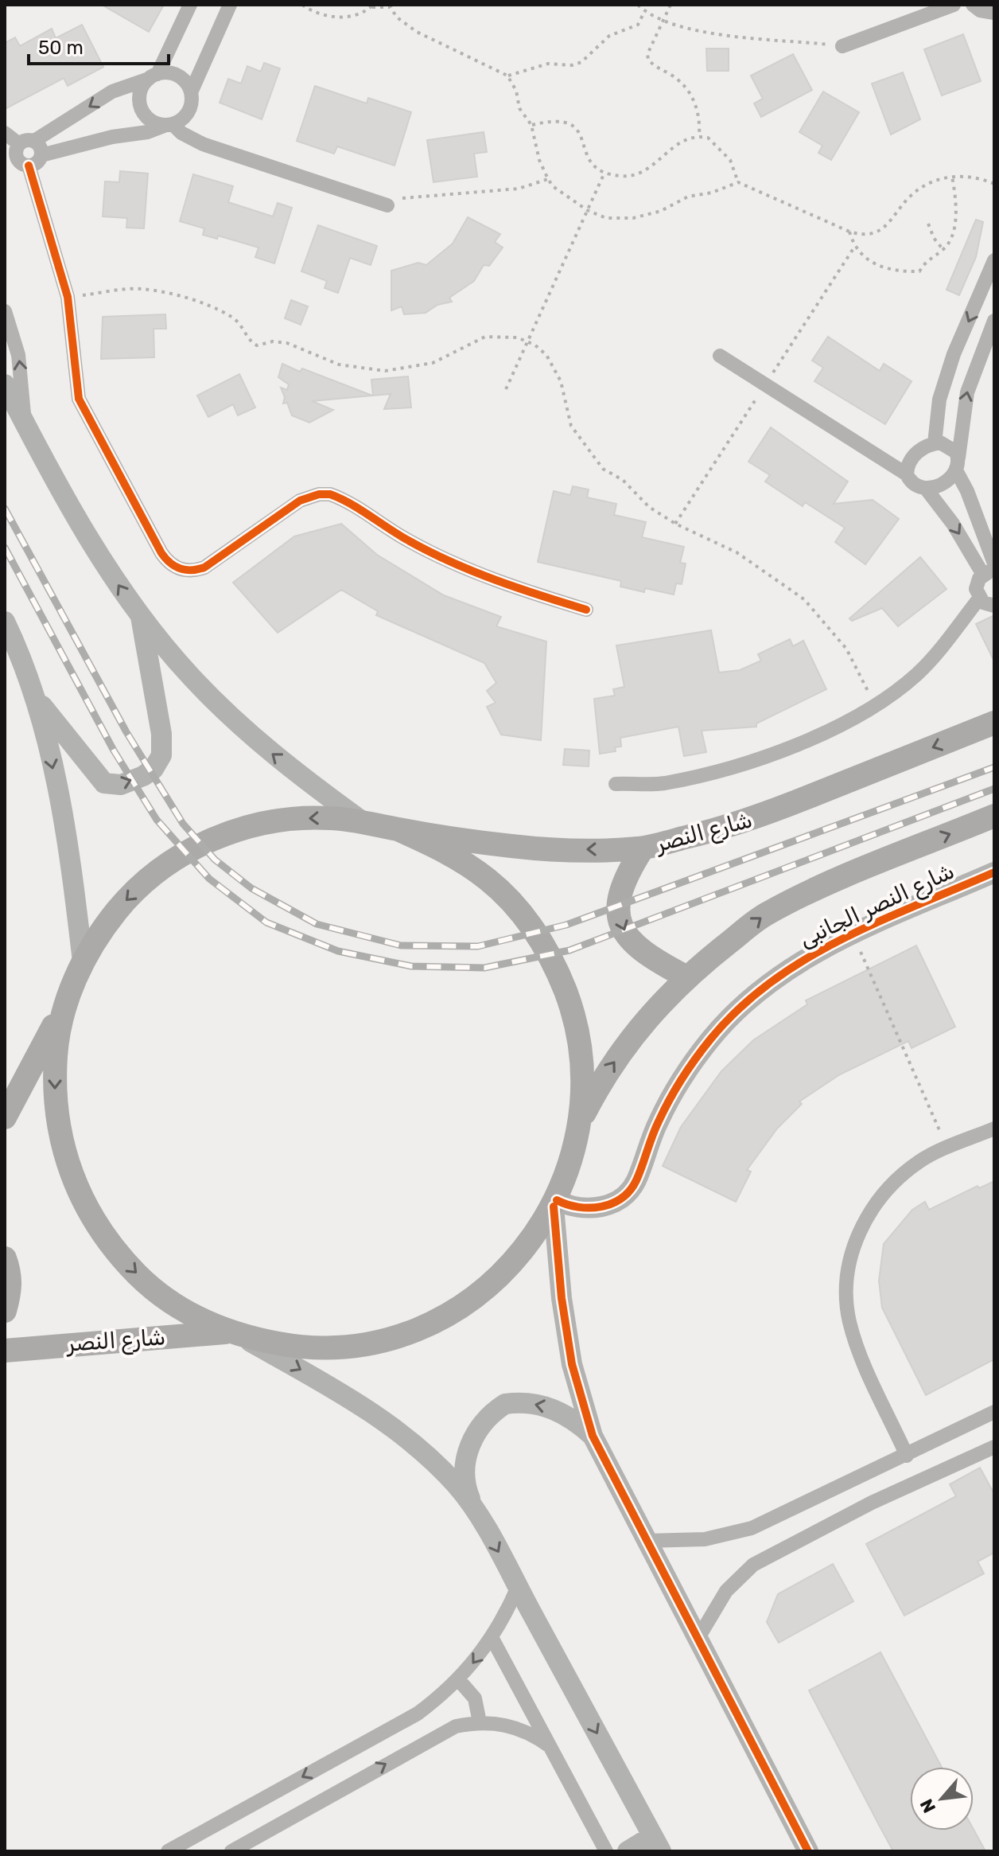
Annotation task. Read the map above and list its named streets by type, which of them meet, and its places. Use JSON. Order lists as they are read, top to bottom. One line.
{"streets":{"main road":["شارع النصر"],"street":["شارع النصر الجانبى"]},"scale_bar":"50 m","north":"bottom left"}
